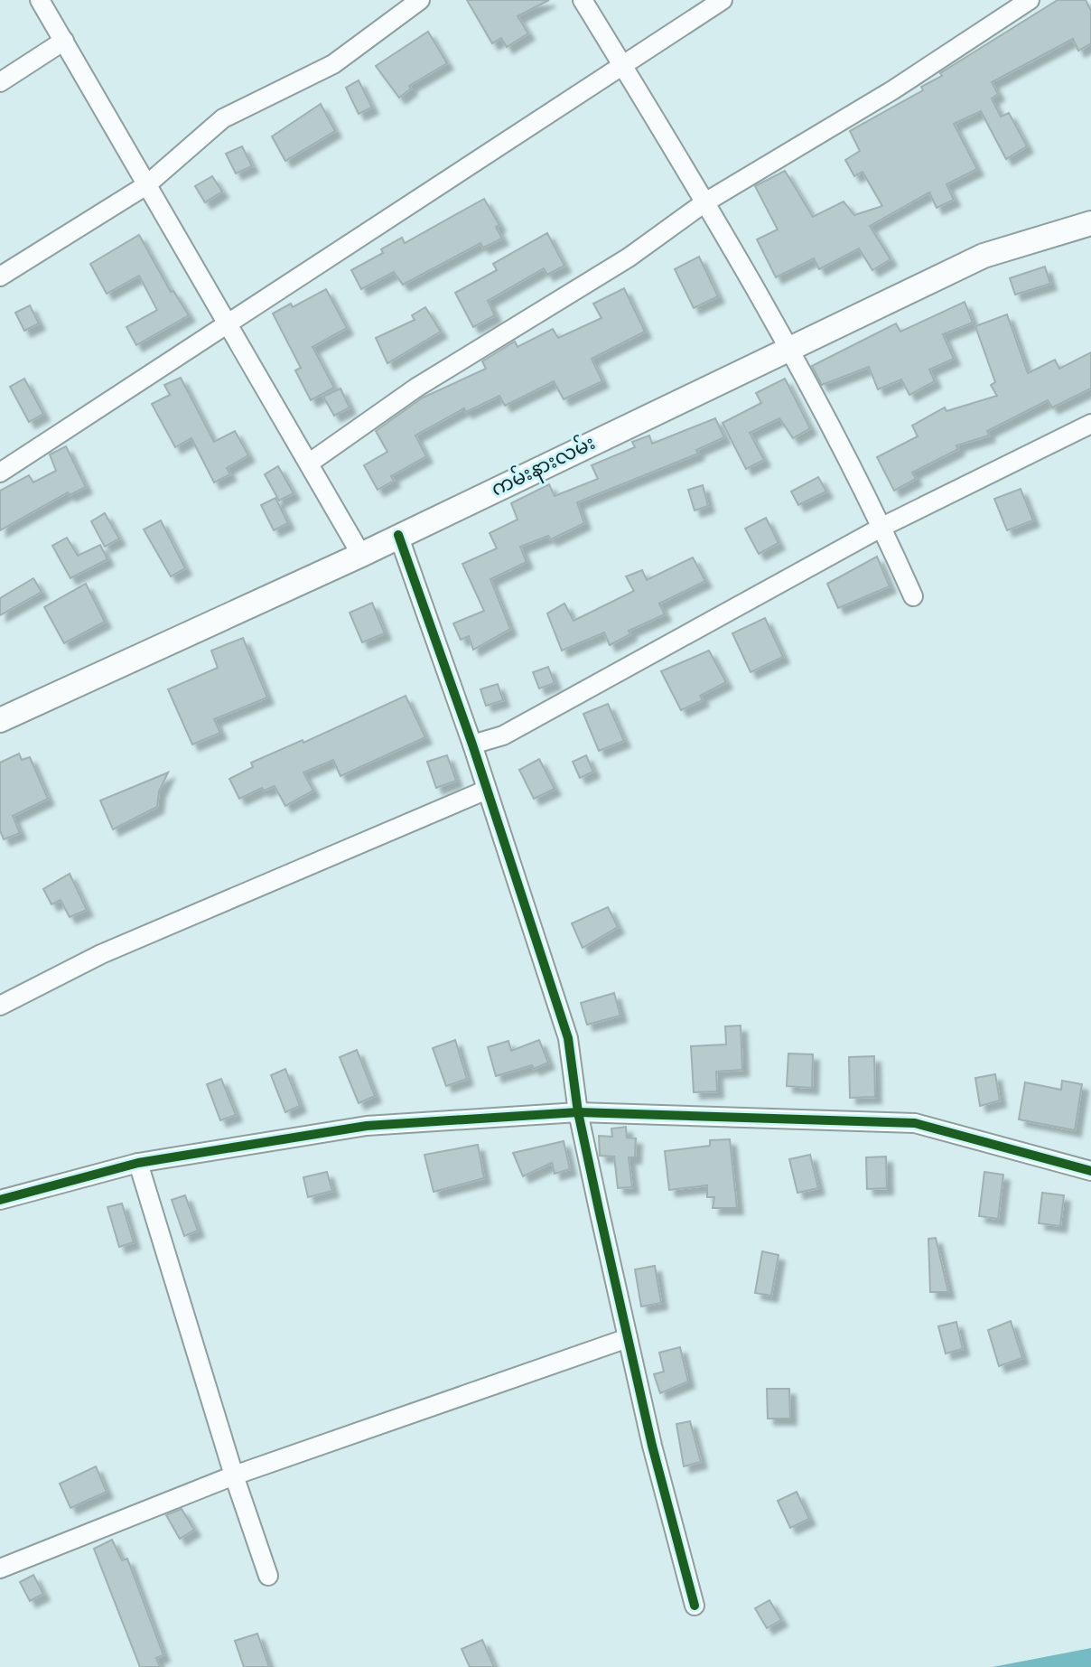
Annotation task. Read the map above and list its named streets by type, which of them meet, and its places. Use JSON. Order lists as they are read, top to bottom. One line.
{"streets":{"main road":["ကမ်းနားလမ်း"]}}
